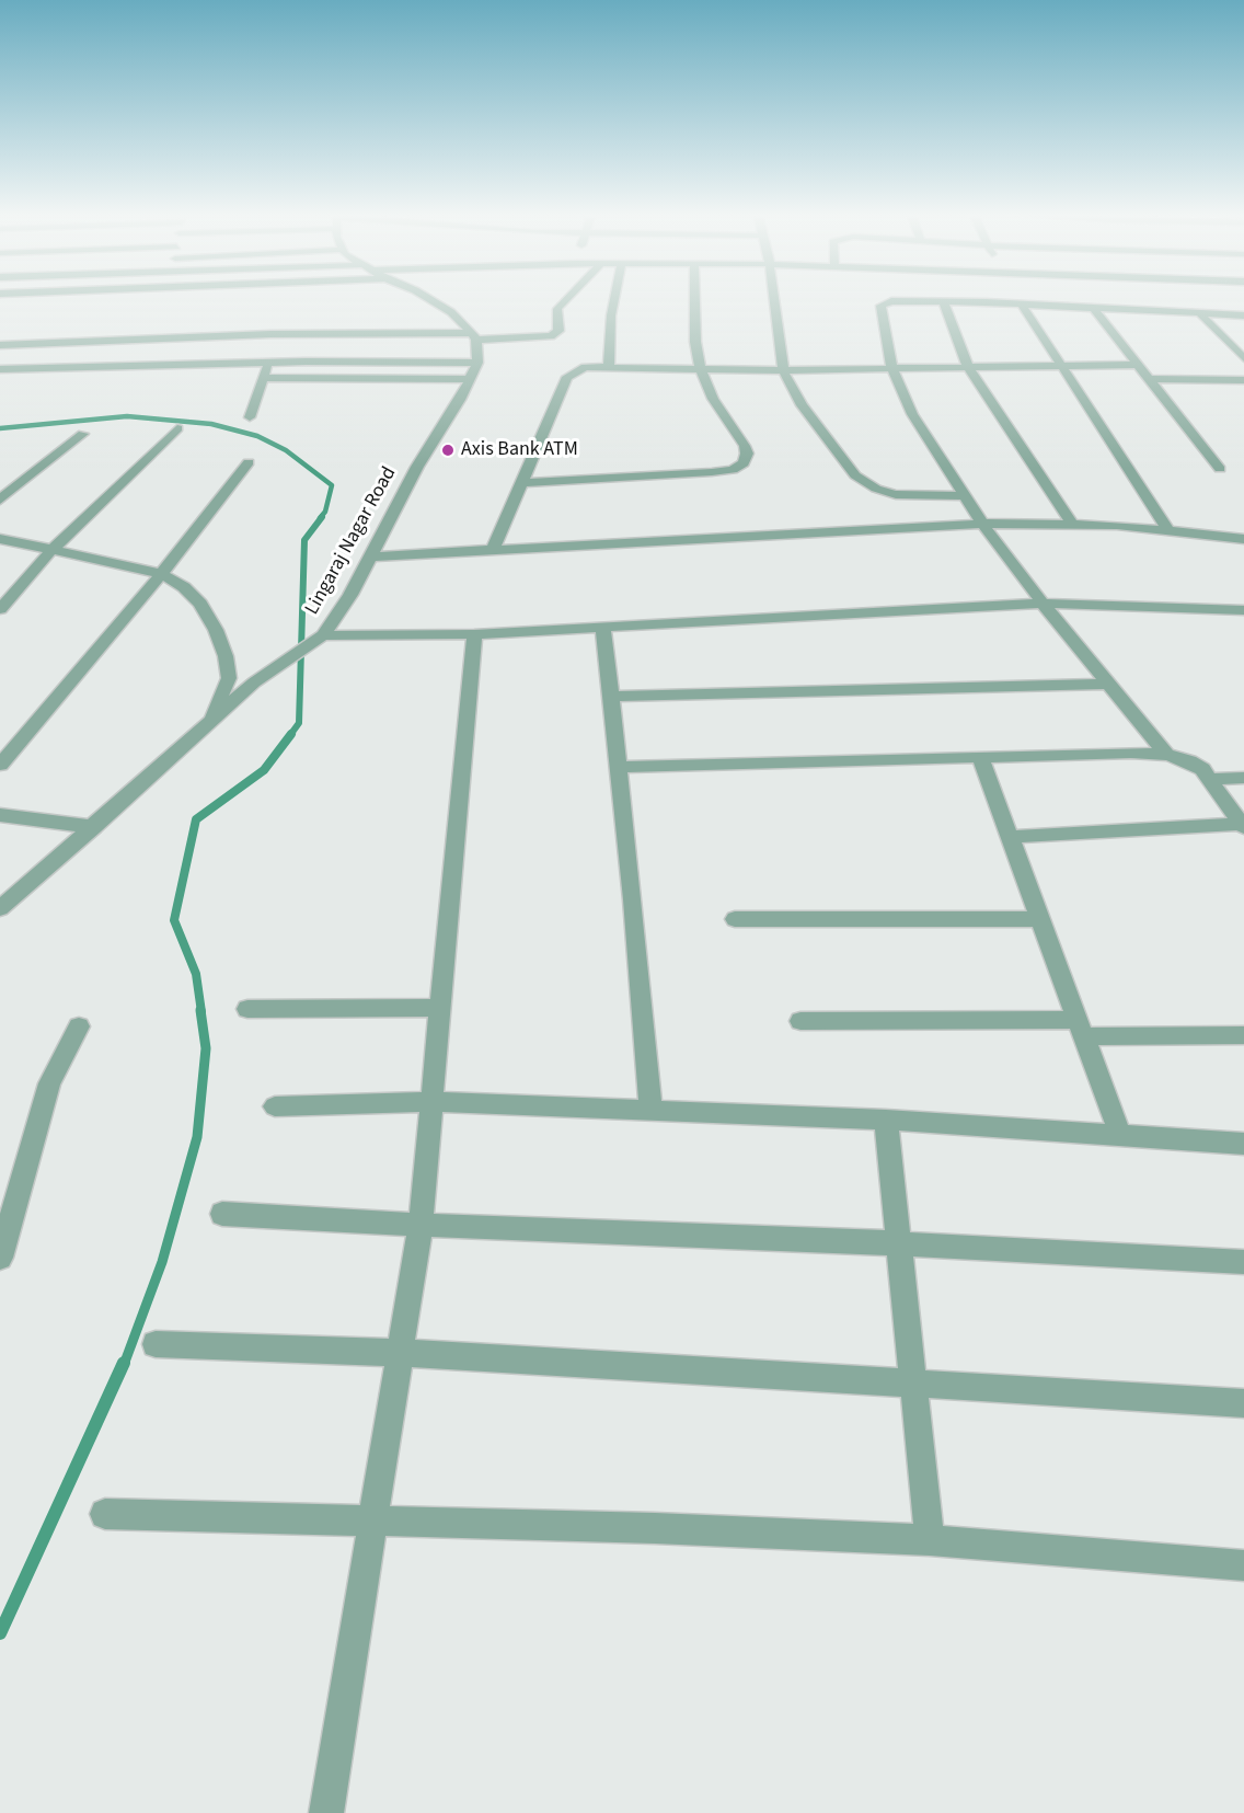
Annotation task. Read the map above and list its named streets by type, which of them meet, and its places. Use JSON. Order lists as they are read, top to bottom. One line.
{"streets":{"street":["Lingaraj Nagar Road"]},"places":["Axis Bank ATM"]}
